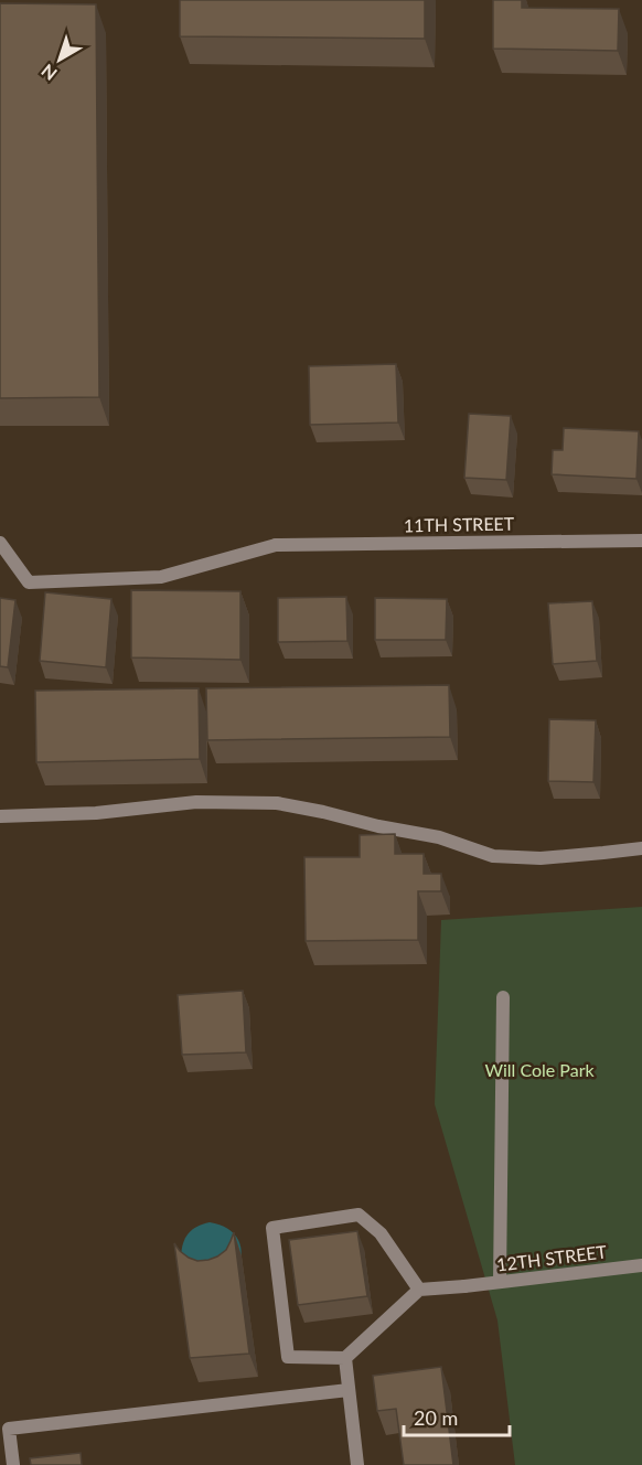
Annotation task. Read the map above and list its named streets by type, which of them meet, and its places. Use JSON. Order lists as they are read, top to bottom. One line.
{"streets":{"street":["11TH STREET","12TH STREET"]},"parks":["Will Cole Park"],"scale_bar":"20 m","north":"bottom left"}
